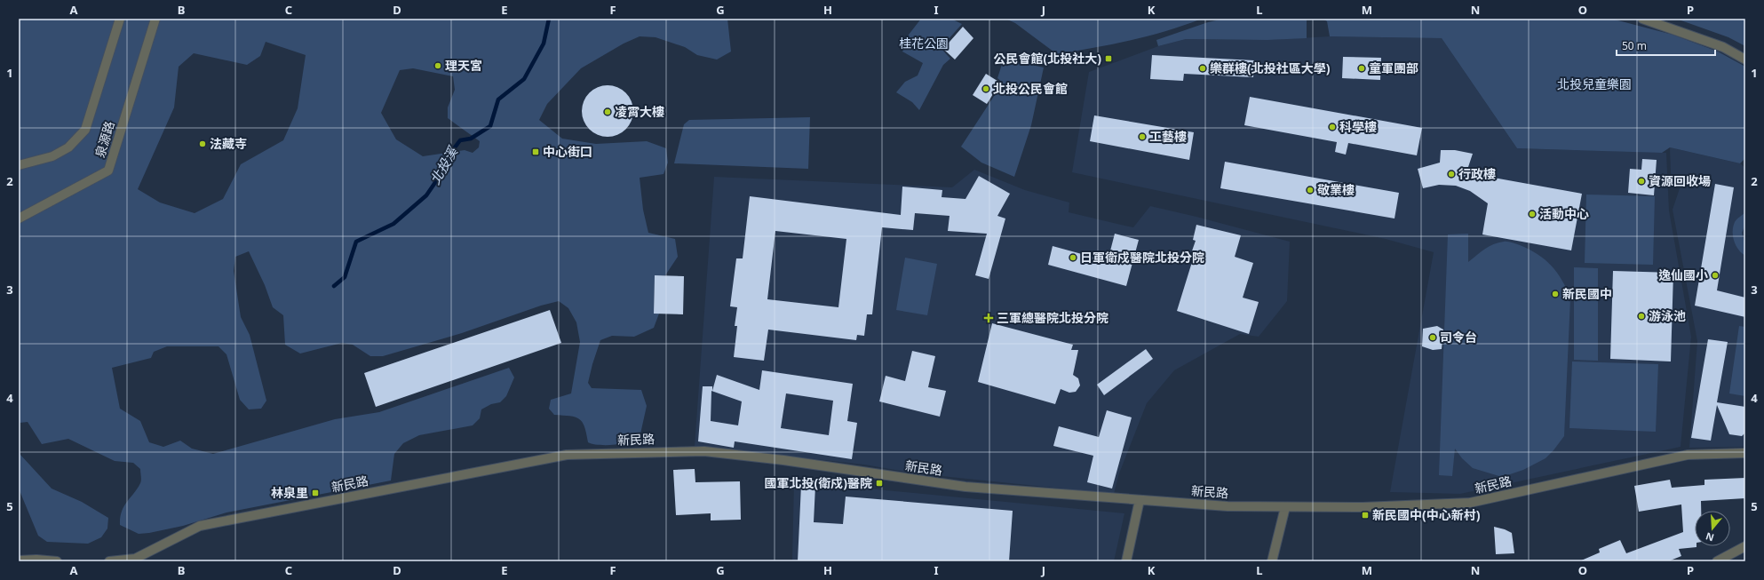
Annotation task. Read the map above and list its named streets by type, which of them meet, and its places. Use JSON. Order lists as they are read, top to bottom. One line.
{"streets":{"street":["泉源路","新民路"]},"water":["北投溪"],"parks":["桂花公園","北投兒童樂園"],"places":{"transit":["公民會館(北投社大)","中心街口","國軍北投(衛戍)醫院","林泉里","新民國中(中心新村)"],"other":["理天宮","樂群樓(北投社區大學)","童軍團部","北投公民會館","凌霄大樓","科學樓","工藝樓","法藏寺","行政樓","資源回收場","敬業樓","活動中心","日軍衛戍醫院北投分院","逸仙國小","新民國中","游泳池","司令台"],"health":["三軍總醫院北投分院"]},"scale_bar":"50 m","north":"bottom","grid":{"columns":["A","B","C","D","E","F","G","H","I","J","K","L","M","N","O","P"],"rows":["1","2","3","4","5"]}}
